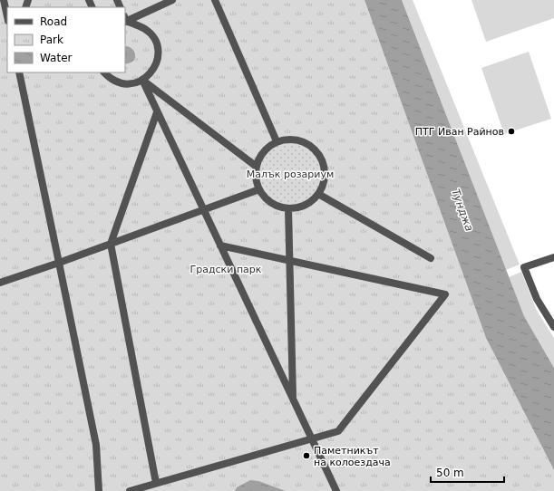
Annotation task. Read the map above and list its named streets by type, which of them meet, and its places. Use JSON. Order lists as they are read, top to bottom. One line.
{"water":["Тунджа"],"parks":["Малък розариум","Градски парк"],"places":["ПТГ Иван Райнов","Паметникът на колоездача"],"legend":["Road","Park","Water"],"scale_bar":"50 m"}
